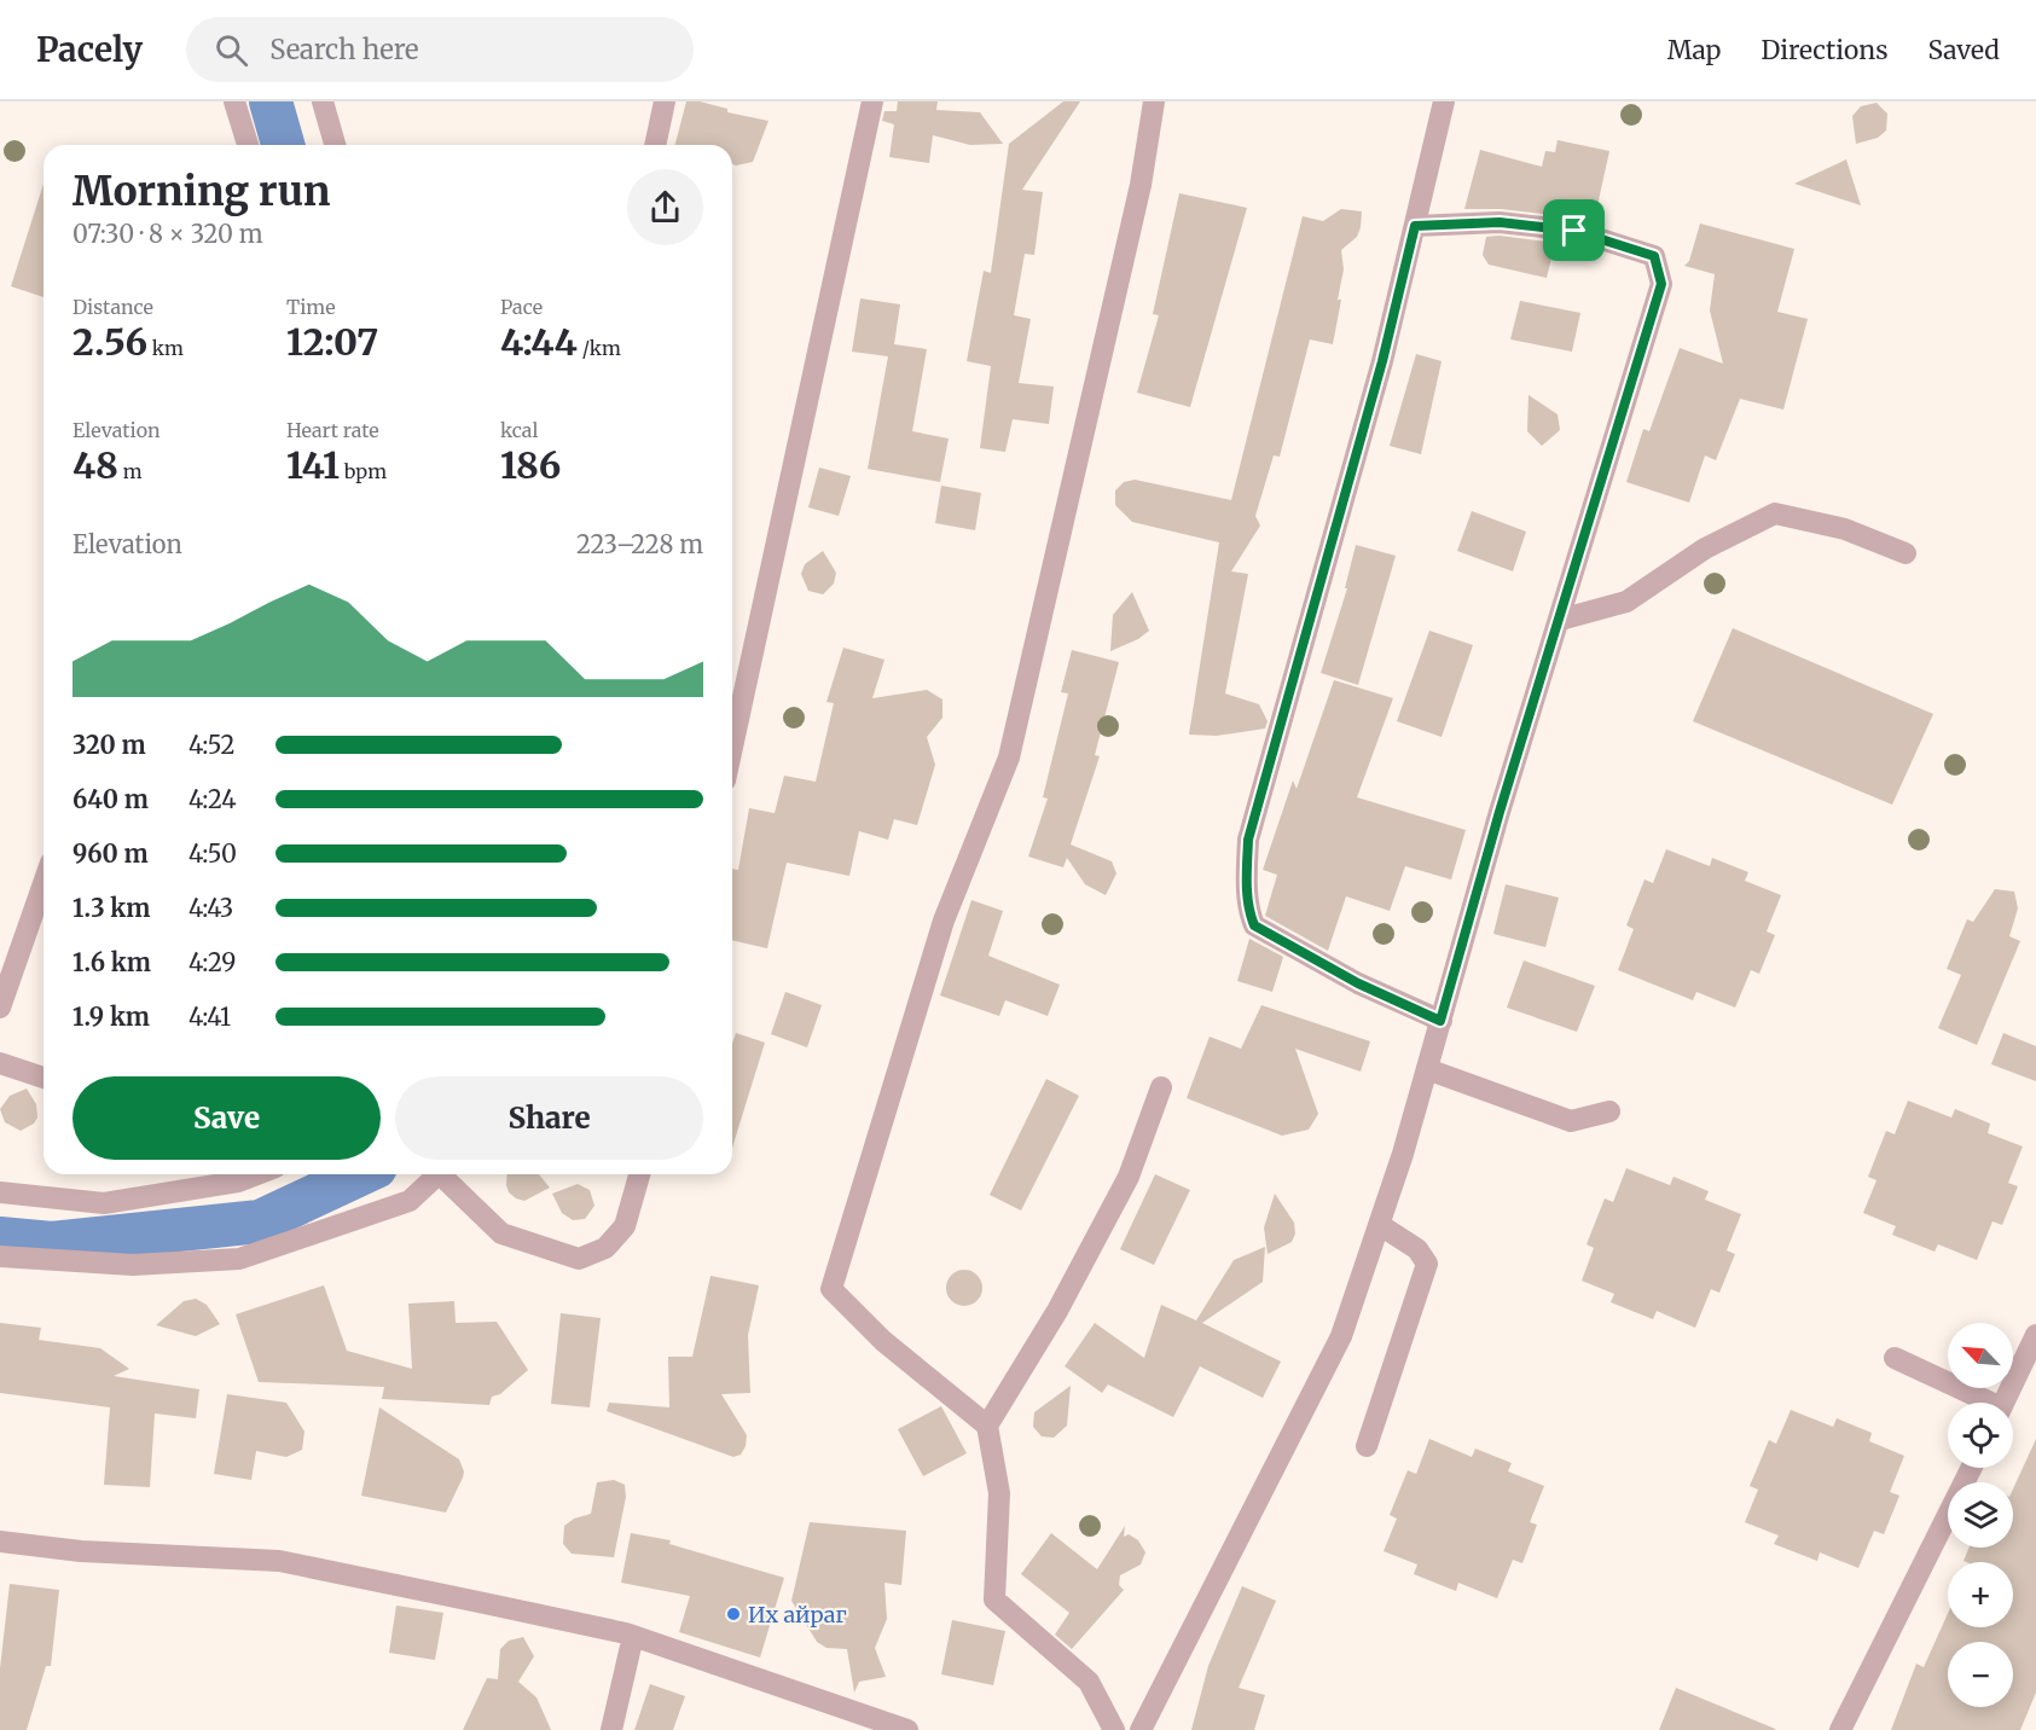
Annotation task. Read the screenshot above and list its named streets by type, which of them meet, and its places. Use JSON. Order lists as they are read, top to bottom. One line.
{"places":["Их айраг"],"north":"top left","page":{"header":"Pacely","search":"Search here","nav":["Map","Directions","Saved"],"heading":["Morning run","07:30 · 8 × 320 m"],"stats":[["Distance","2.56 km"],["Time","12:07"],["Pace","4:44 /km"],["Elevation","48 m"],["Heart rate","141 bpm"],["kcal","186"]],"chart":["Elevation","223–228 m"],"list":[{"name":"320 m","note":"4:52"},{"name":"640 m","note":"4:24"},{"name":"960 m","note":"4:50"},{"name":"1.3 km","note":"4:43"},{"name":"1.6 km","note":"4:29"},{"name":"1.9 km","note":"4:41"}],"buttons":["Save","Share"],"map_buttons":["+","−"]}}
